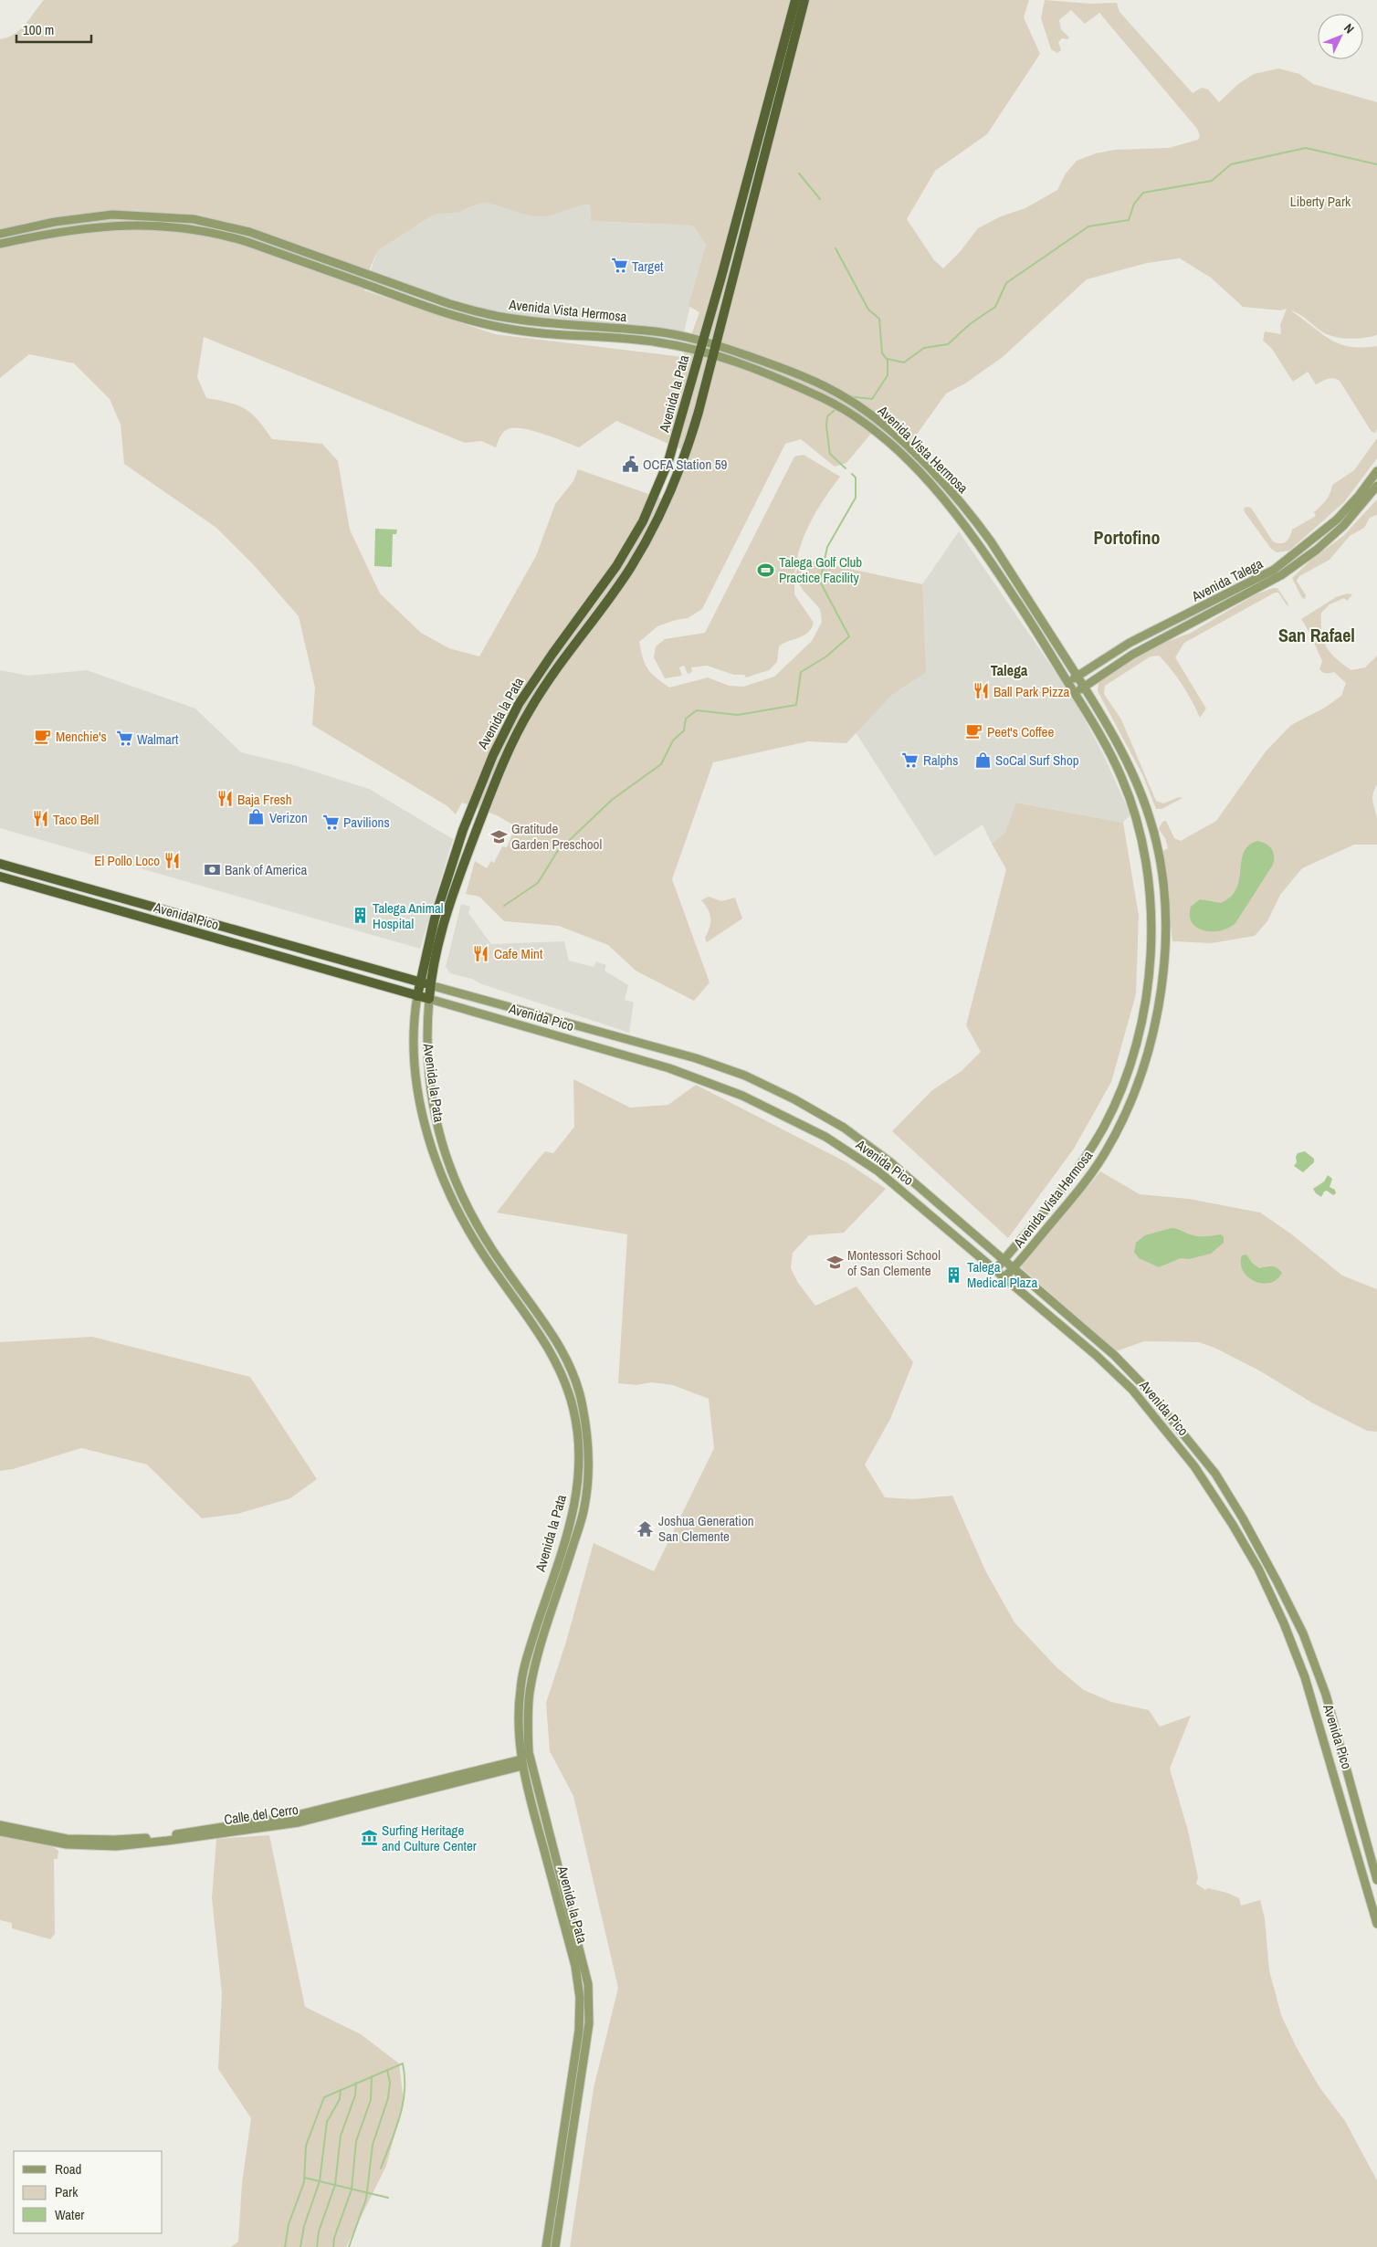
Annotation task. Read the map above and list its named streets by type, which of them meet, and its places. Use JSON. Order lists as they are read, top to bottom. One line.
{"streets":{"highway":["Avenida la Pata","Avenida Pico"],"main road":["Avenida Vista Hermosa","Avenida Talega","Calle del Cerro"]},"crossings":[["Avenida Vista Hermosa","Avenida la Pata"],["Avenida Vista Hermosa","Avenida Talega"],["Avenida Vista Hermosa","Avenida Pico"],["Avenida la Pata","Avenida Pico"],["Avenida la Pata","Calle del Cerro"]],"districts":["Portofino","San Rafael","Talega"],"parks":["Liberty Park"],"places":{"supermarket":["Target","Walmart","Ralphs","Pavilions"],"public building":["OCFA Station 59"],"sports":["Talega Golf Club Practice Facility"],"restaurant":["Ball Park Pizza","Baja Fresh","Taco Bell","El Pollo Loco","Cafe Mint"],"cafe":["Peet's Coffee","Menchie's"],"shop":["SoCal Surf Shop","Verizon"],"school or university":["Gratitude Garden Preschool","Montessori School of San Clemente"],"bank":["Bank of America"],"building":["Talega Animal Hospital","Talega Medical Plaza"],"temple":["Joshua Generation San Clemente"],"museum":["Surfing Heritage and Culture Center"]},"legend":["Road","Park","Water"],"scale_bar":"100 m","north":"top right"}
